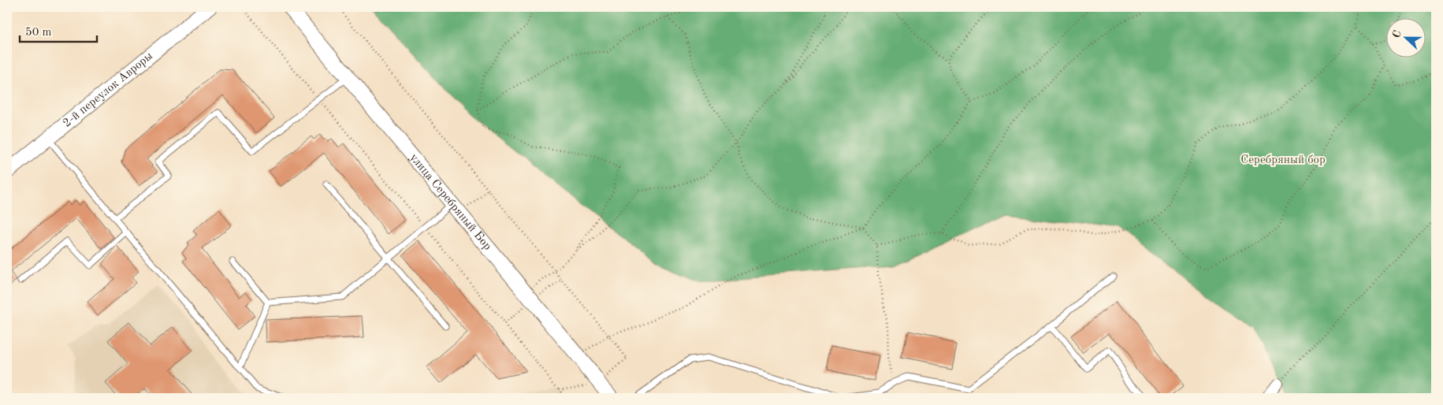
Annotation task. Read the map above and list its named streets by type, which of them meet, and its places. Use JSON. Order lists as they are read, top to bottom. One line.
{"streets":{"street":["2-й переулок Авроры","улица Серебряный Бор"]},"parks":["Серебряный бор"],"scale_bar":"50 m","north":"left"}
